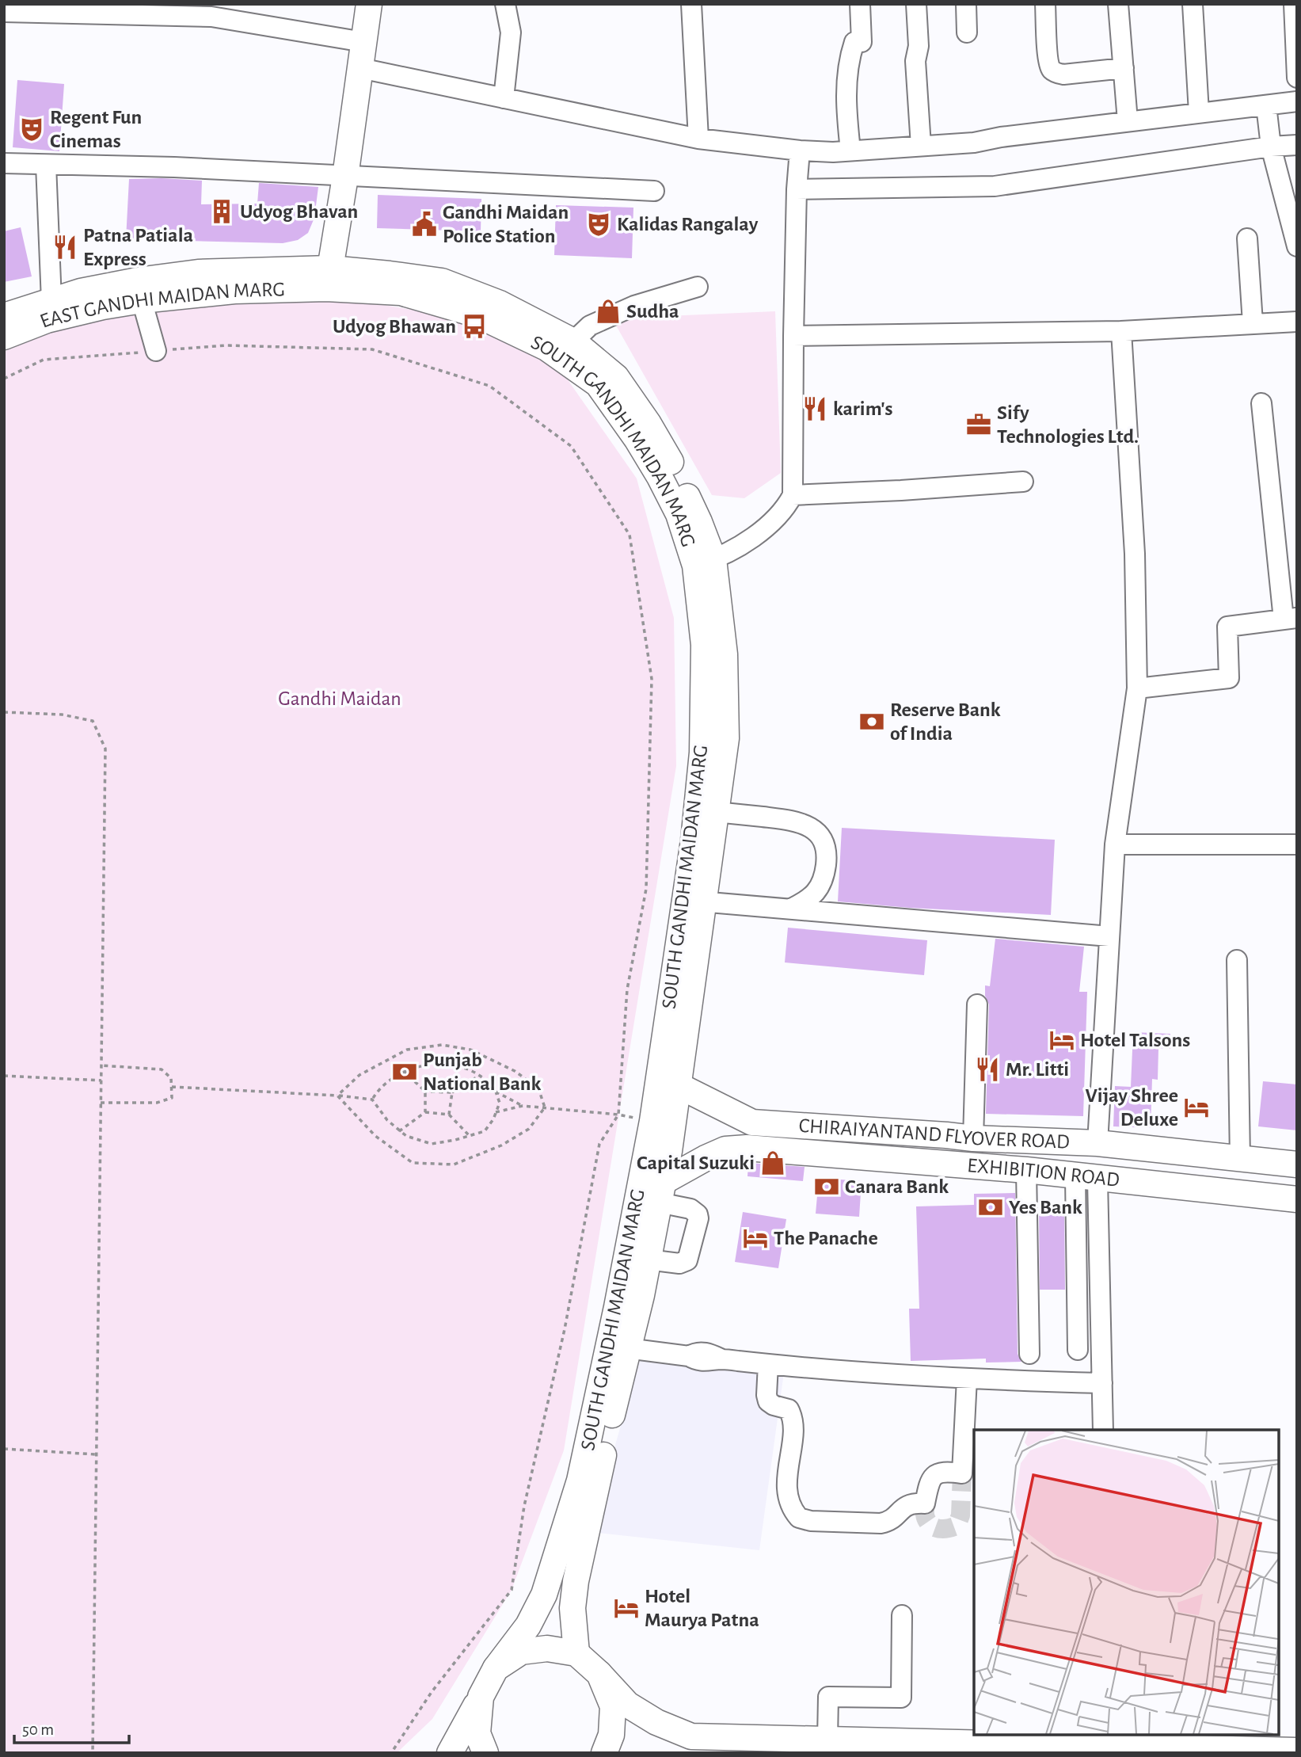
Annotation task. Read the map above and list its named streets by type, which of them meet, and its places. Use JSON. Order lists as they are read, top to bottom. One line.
{"streets":{"main road":["EAST GANDHI MAIDAN MARG","SOUTH GANDHI MAIDAN MARG","CHIRAIYANTAND FLYOVER ROAD","EXHIBITION ROAD"]},"crossings":[["EAST GANDHI MAIDAN MARG","SOUTH GANDHI MAIDAN MARG"]],"parks":["Gandhi Maidan"],"places":{"theatre":["Regent Fun Cinemas","Kalidas Rangalay"],"building":["Udyog Bhavan"],"public building":["Gandhi Maidan Police Station"],"restaurant":["Patna Patiala Express","karim's","Mr. Litti"],"shop":["Sudha","Capital Suzuki"],"bus stop":["Udyog Bhawan"],"office":["Sify Technologies Ltd."],"bank":["Reserve Bank of India","Punjab National Bank","Canara Bank","Yes Bank"],"hotel":["Hotel Talsons","Vijay Shree Deluxe","The Panache","Hotel Maurya Patna"]},"scale_bar":"50 m"}
